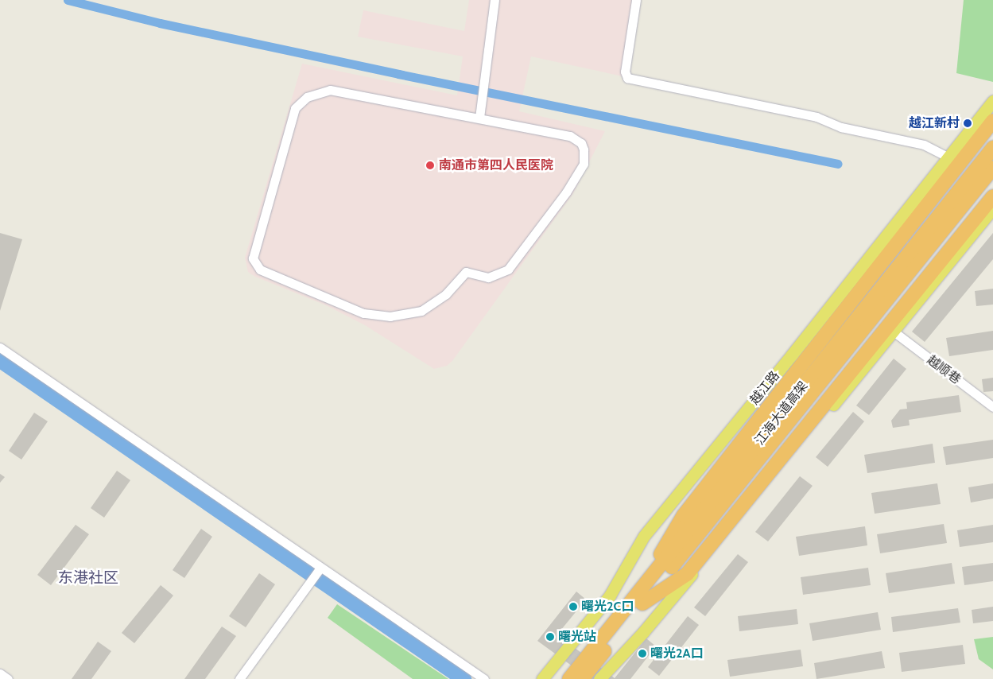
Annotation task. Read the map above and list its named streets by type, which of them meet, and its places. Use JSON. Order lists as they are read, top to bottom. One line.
{"streets":{"highway":["江海大道高架"],"main road":["越江路"],"street":["越顺巷"]},"districts":["东港社区"],"places":["越江新村","南通市第四人民医院","曙光2C口","曙光站","曙光2A口"]}
